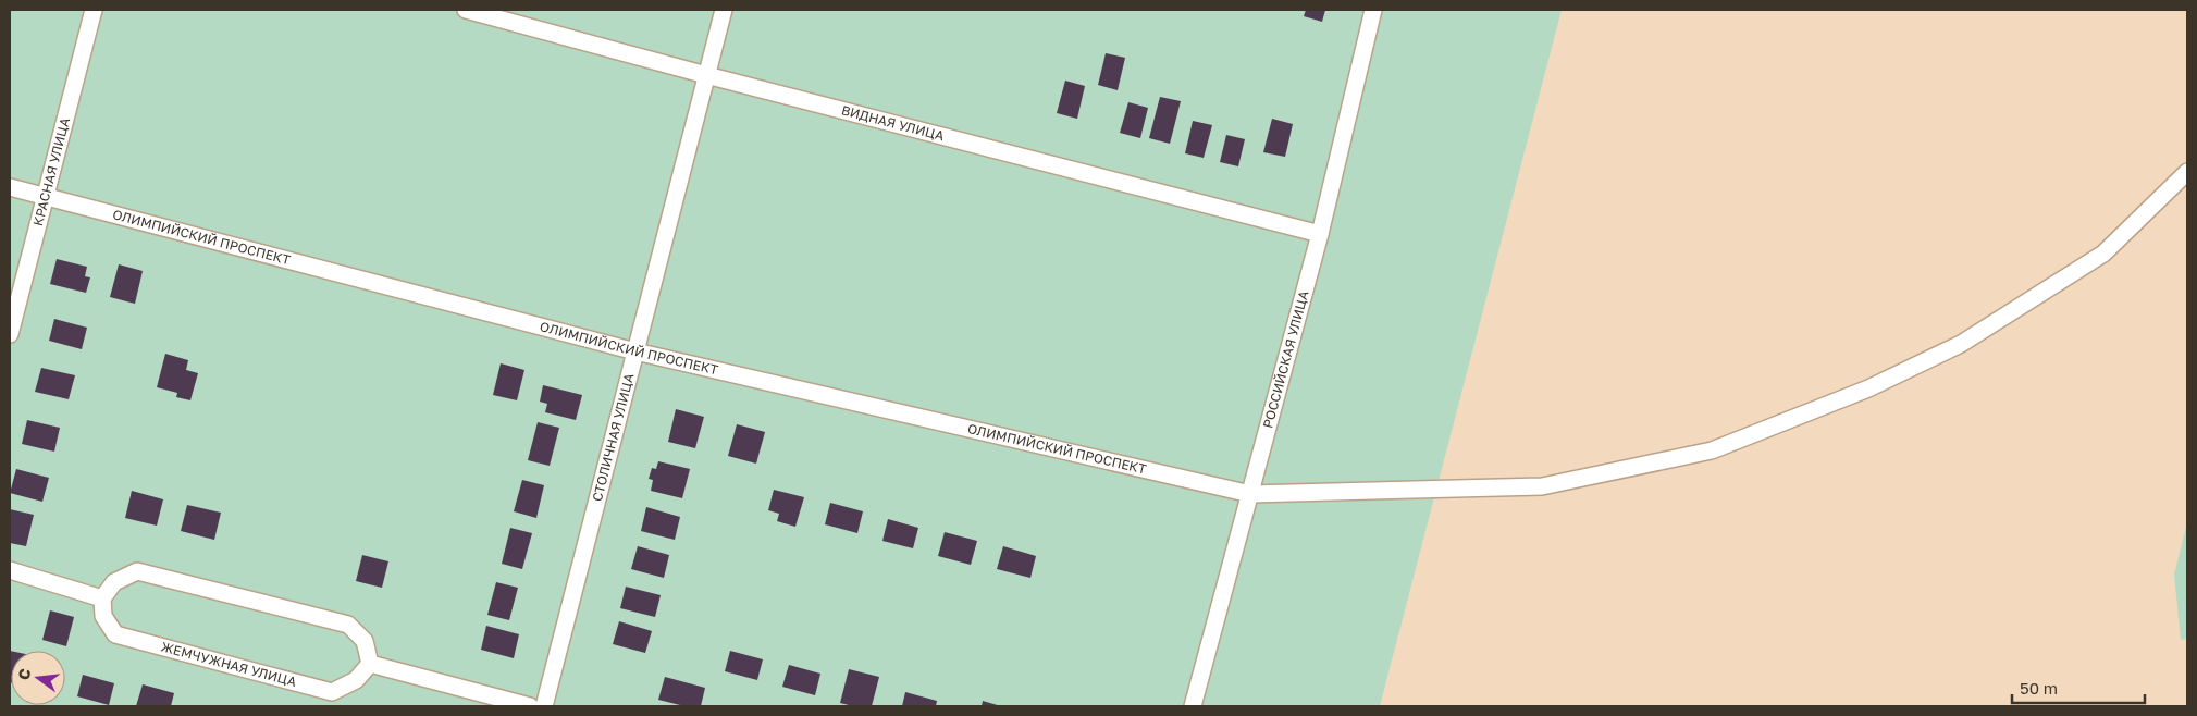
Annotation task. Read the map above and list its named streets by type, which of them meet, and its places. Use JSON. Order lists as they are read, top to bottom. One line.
{"streets":{"street":["ВИДНАЯ УЛИЦА","КРАСНАЯ УЛИЦА","ОЛИМПИЙСКИЙ ПРОСПЕКТ","РОССИЙСКАЯ УЛИЦА","СТОЛИЧНАЯ УЛИЦА","ЖЕМЧУЖНАЯ УЛИЦА"]},"crossings":[["ВИДНАЯ УЛИЦА","РОССИЙСКАЯ УЛИЦА"],["ВИДНАЯ УЛИЦА","СТОЛИЧНАЯ УЛИЦА"],["КРАСНАЯ УЛИЦА","ОЛИМПИЙСКИЙ ПРОСПЕКТ"],["ОЛИМПИЙСКИЙ ПРОСПЕКТ","РОССИЙСКАЯ УЛИЦА"],["ОЛИМПИЙСКИЙ ПРОСПЕКТ","СТОЛИЧНАЯ УЛИЦА"]],"scale_bar":"50 m","north":"left"}
